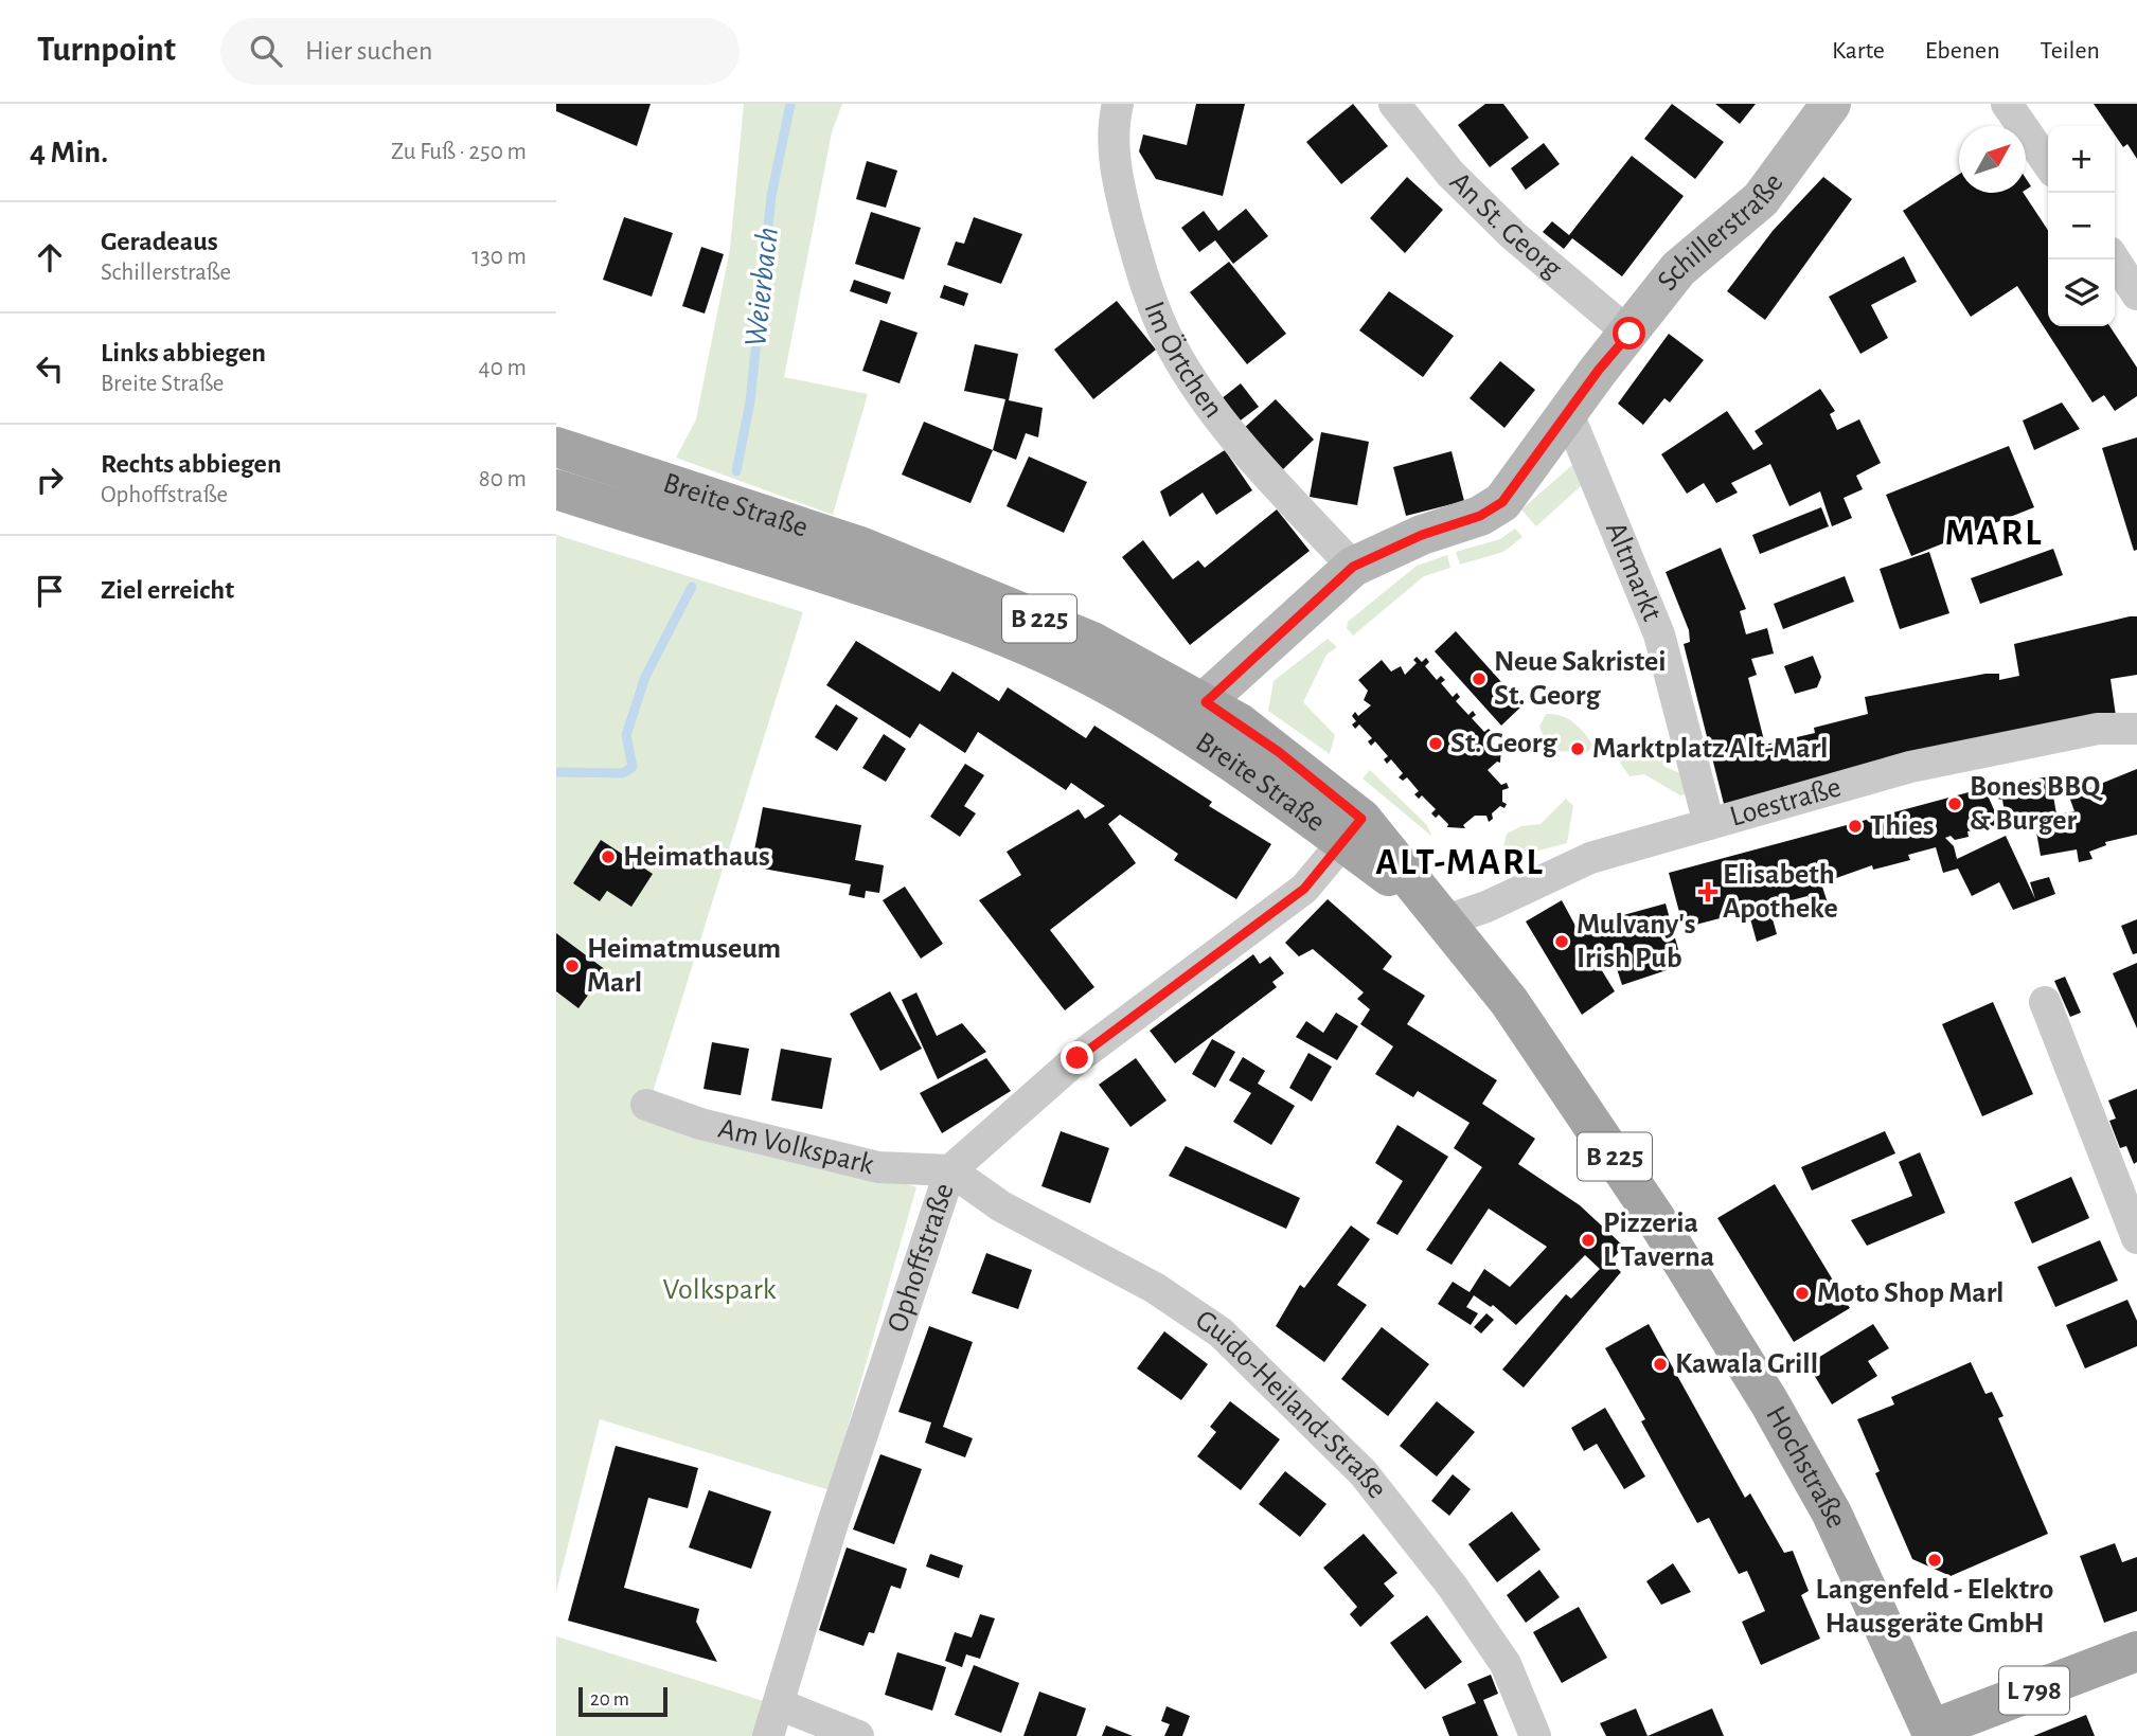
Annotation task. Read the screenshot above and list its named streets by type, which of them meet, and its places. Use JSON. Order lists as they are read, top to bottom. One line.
{"streets":{"main road":["Breite Straße","B 225","Hochstraße","L 798"],"street":["An St. Georg","Schillerstraße","Im Örtchen","Altmarkt","Loestraße","Am Volkspark","Ophoffstraße","Guido-Heiland-Straße"]},"crossings":[["An St. Georg","Schillerstraße"],["Schillerstraße","Im Örtchen"],["Schillerstraße","Breite Straße"],["Schillerstraße","Altmarkt"],["Breite Straße","Loestraße"],["Breite Straße","Ophoffstraße"],["Breite Straße","Hochstraße"],["Altmarkt","Loestraße"],["Loestraße","Hochstraße"],["Am Volkspark","Ophoffstraße"],["Am Volkspark","Guido-Heiland-Straße"],["Ophoffstraße","Guido-Heiland-Straße"],["Hochstraße","L 798"]],"districts":["MARL","ALT-MARL"],"water":["Weierbach"],"parks":["Volkspark"],"places":{"other":["Neue Sakristei St. Georg","St. Georg","Marktplatz Alt-Marl","Bones BBQ & Burger","Thies","Heimathaus","Mulvany's Irish Pub","Heimatmuseum Marl","Pizzeria L Taverna","Moto Shop Marl","Kawala Grill","Langenfeld - Elektro Hausgeräte GmbH"],"health":["Elisabeth Apotheke"]},"scale_bar":"20 m","north":"top right","page":{"header":"Turnpoint","search":"Hier suchen","nav":["Karte","Ebenen","Teilen"],"heading":["4 Min.","Zu Fuß · 250 m"],"map_buttons":["+","−"],"list":[["Geradeaus","Schillerstraße","130 m"],["Links abbiegen","Breite Straße","40 m"],["Rechts abbiegen","Ophoffstraße","80 m"],"Ziel erreicht"],"scale":"20 m"}}
